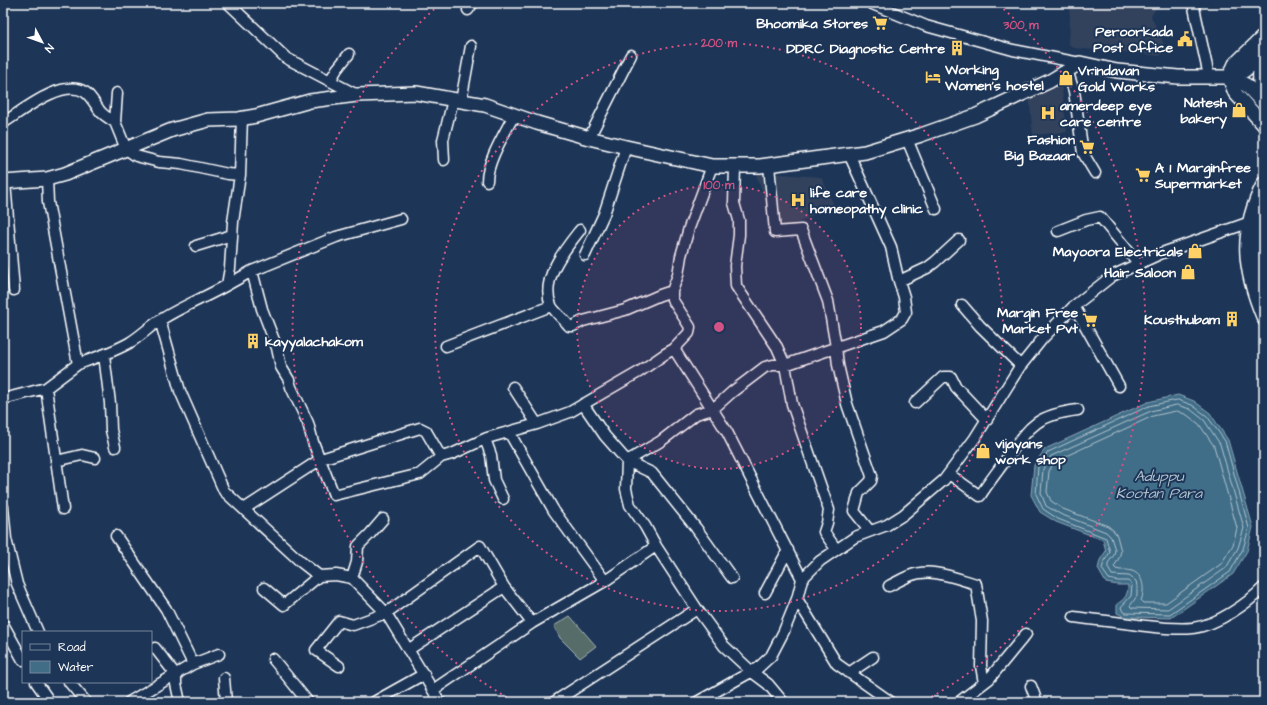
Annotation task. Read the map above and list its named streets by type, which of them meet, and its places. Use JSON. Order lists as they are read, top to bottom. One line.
{"water":["Aduppu Kootan Para"],"places":{"supermarket":["Bhoomika Stores","Fashion Big Bazaar","A 1 Marginfree Supermarket","Margin Free Market Pvt"],"public building":["Peroorkada Post Office"],"building":["DDRC Diagnostic Centre","Kousthubam","kayyalachakom"],"hotel":["Working Women's hostel"],"shop":["Vrindavan Gold Works","Natesh bakery","Mayoora Electricals","Hair Saloon","vijayans work shop"],"hospital":["amerdeep eye care centre","life care homeopathy clinic"]},"legend":["Road","Water"],"north":"bottom right","rings":["300 m","200 m","100 m"]}
